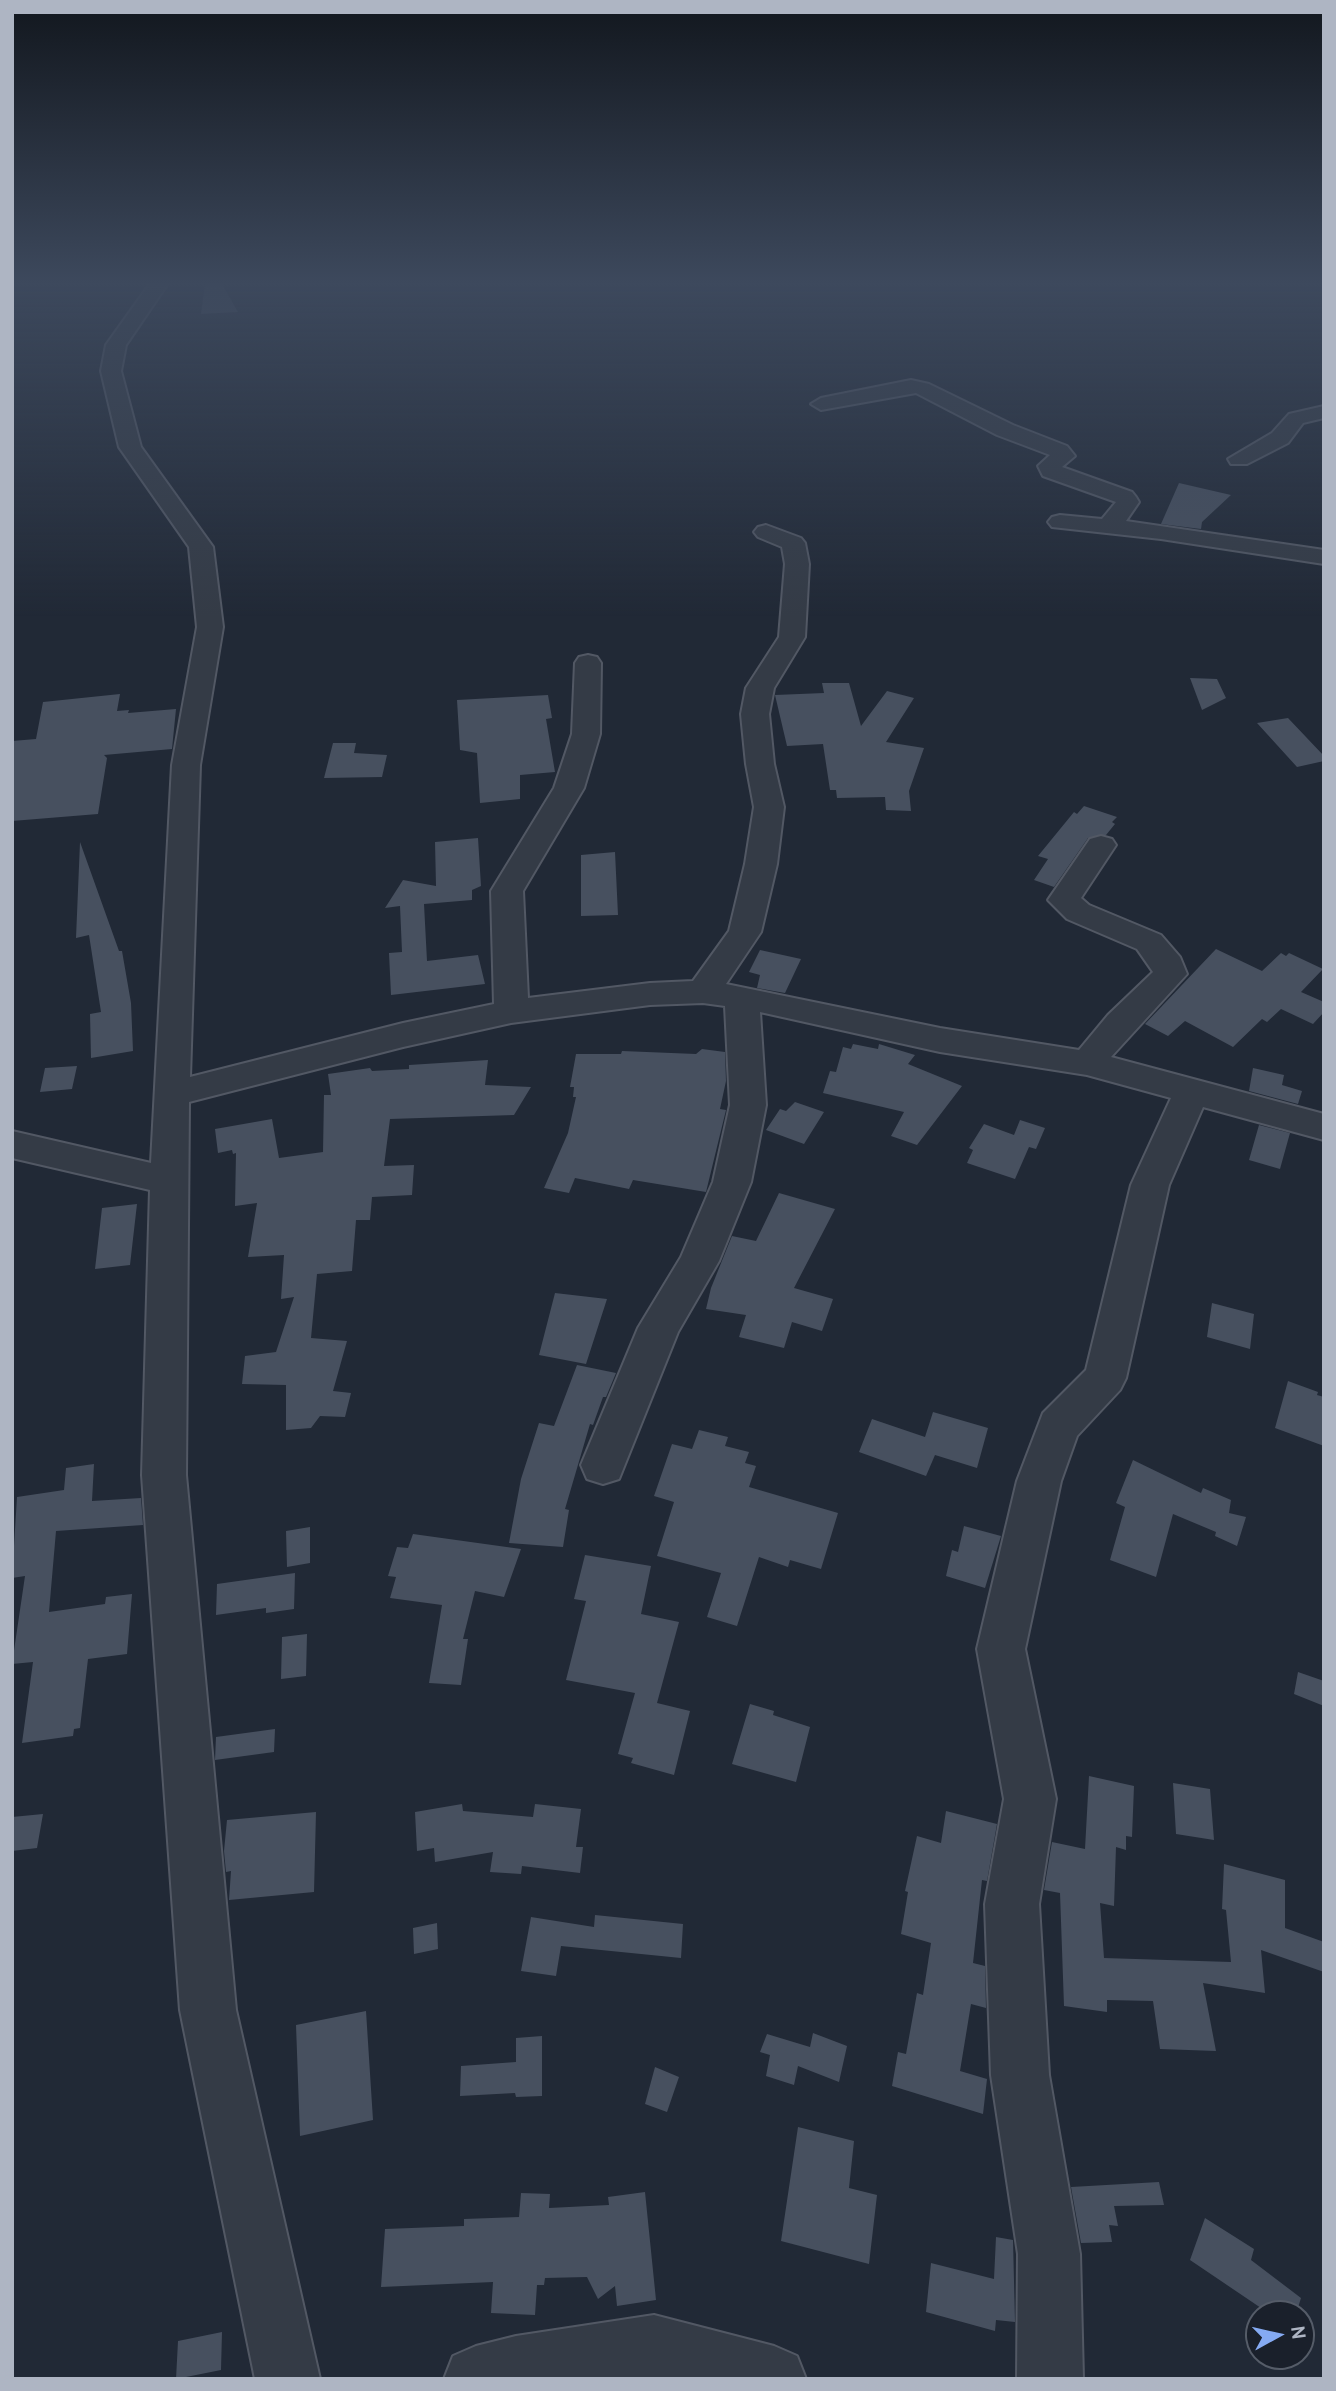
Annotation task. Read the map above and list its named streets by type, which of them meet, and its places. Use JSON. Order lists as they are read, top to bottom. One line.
{"north":"right"}
